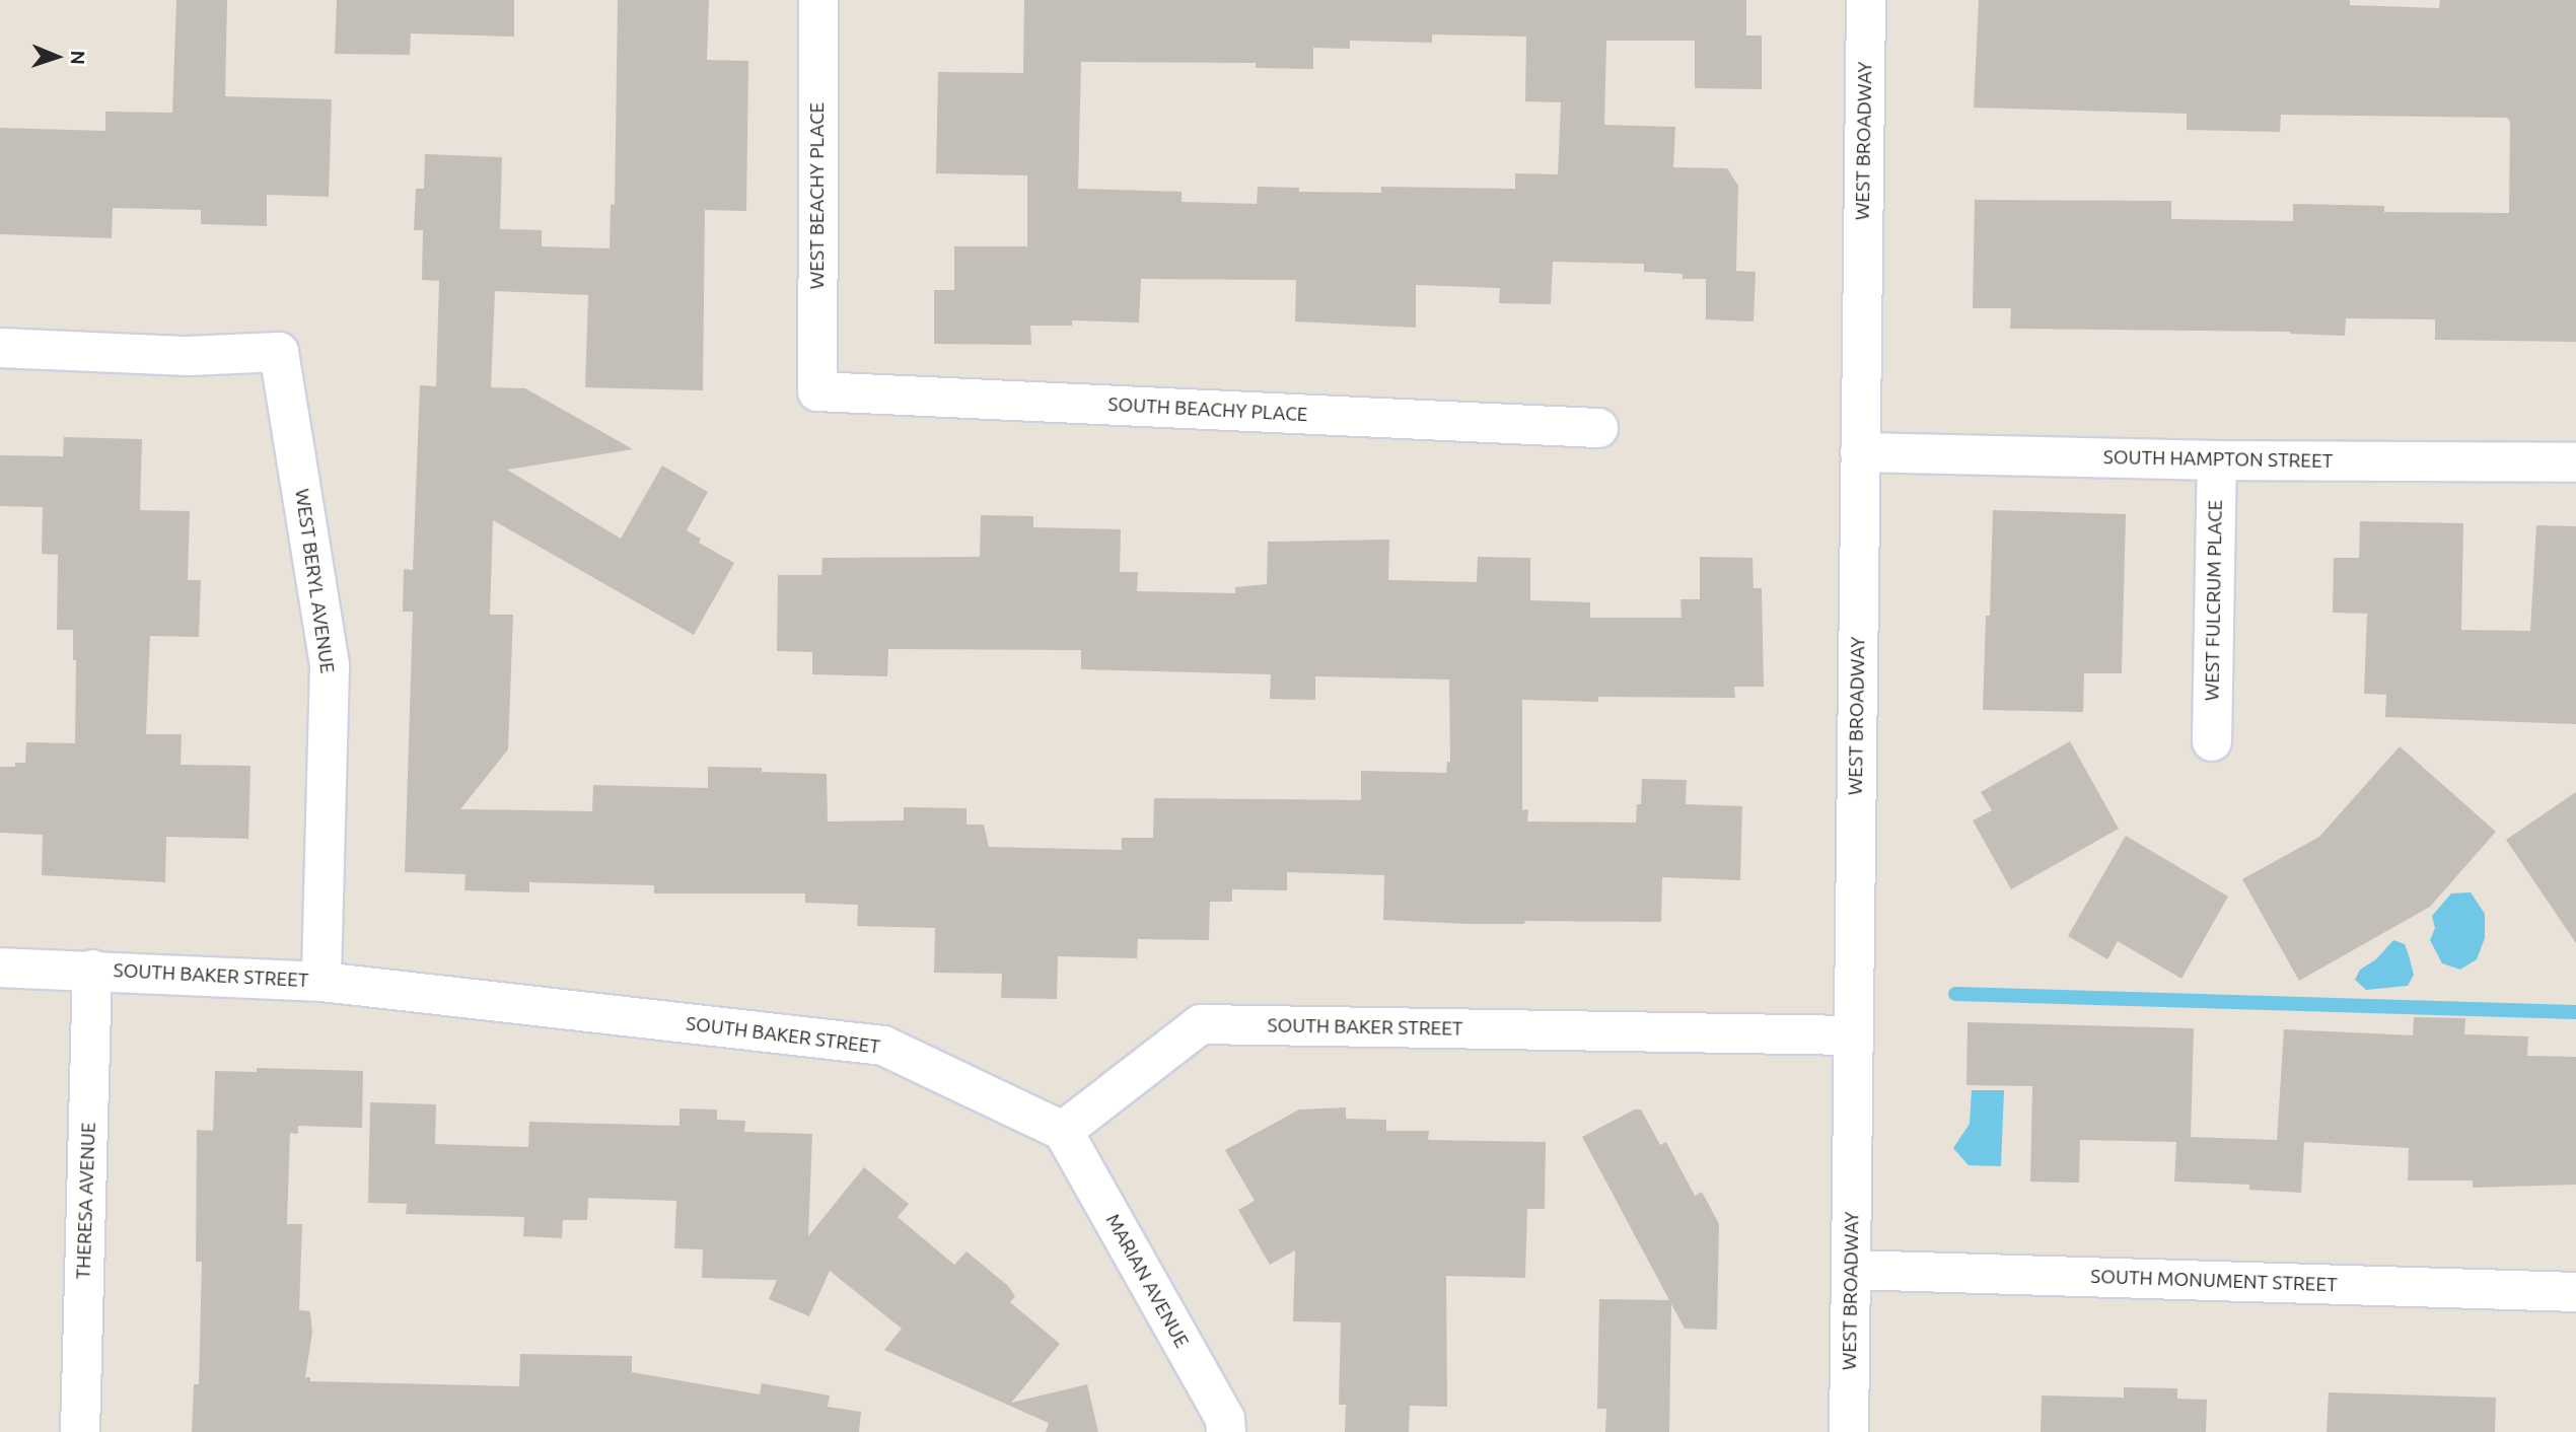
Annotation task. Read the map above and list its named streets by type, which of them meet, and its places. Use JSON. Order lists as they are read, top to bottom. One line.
{"streets":{"street":["WEST BROADWAY","WEST BEACHY PLACE","SOUTH BEACHY PLACE","SOUTH HAMPTON STREET","WEST BERYL AVENUE","WEST FULCRUM PLACE","SOUTH BAKER STREET","THERESA AVENUE","MARIAN AVENUE","SOUTH MONUMENT STREET"]},"crossings":[["WEST BROADWAY","SOUTH HAMPTON STREET"],["WEST BROADWAY","SOUTH BAKER STREET"],["WEST BROADWAY","SOUTH MONUMENT STREET"],["WEST BEACHY PLACE","SOUTH BEACHY PLACE"],["SOUTH HAMPTON STREET","WEST FULCRUM PLACE"],["WEST BERYL AVENUE","SOUTH BAKER STREET"],["SOUTH BAKER STREET","THERESA AVENUE"],["SOUTH BAKER STREET","MARIAN AVENUE"]],"north":"right"}
